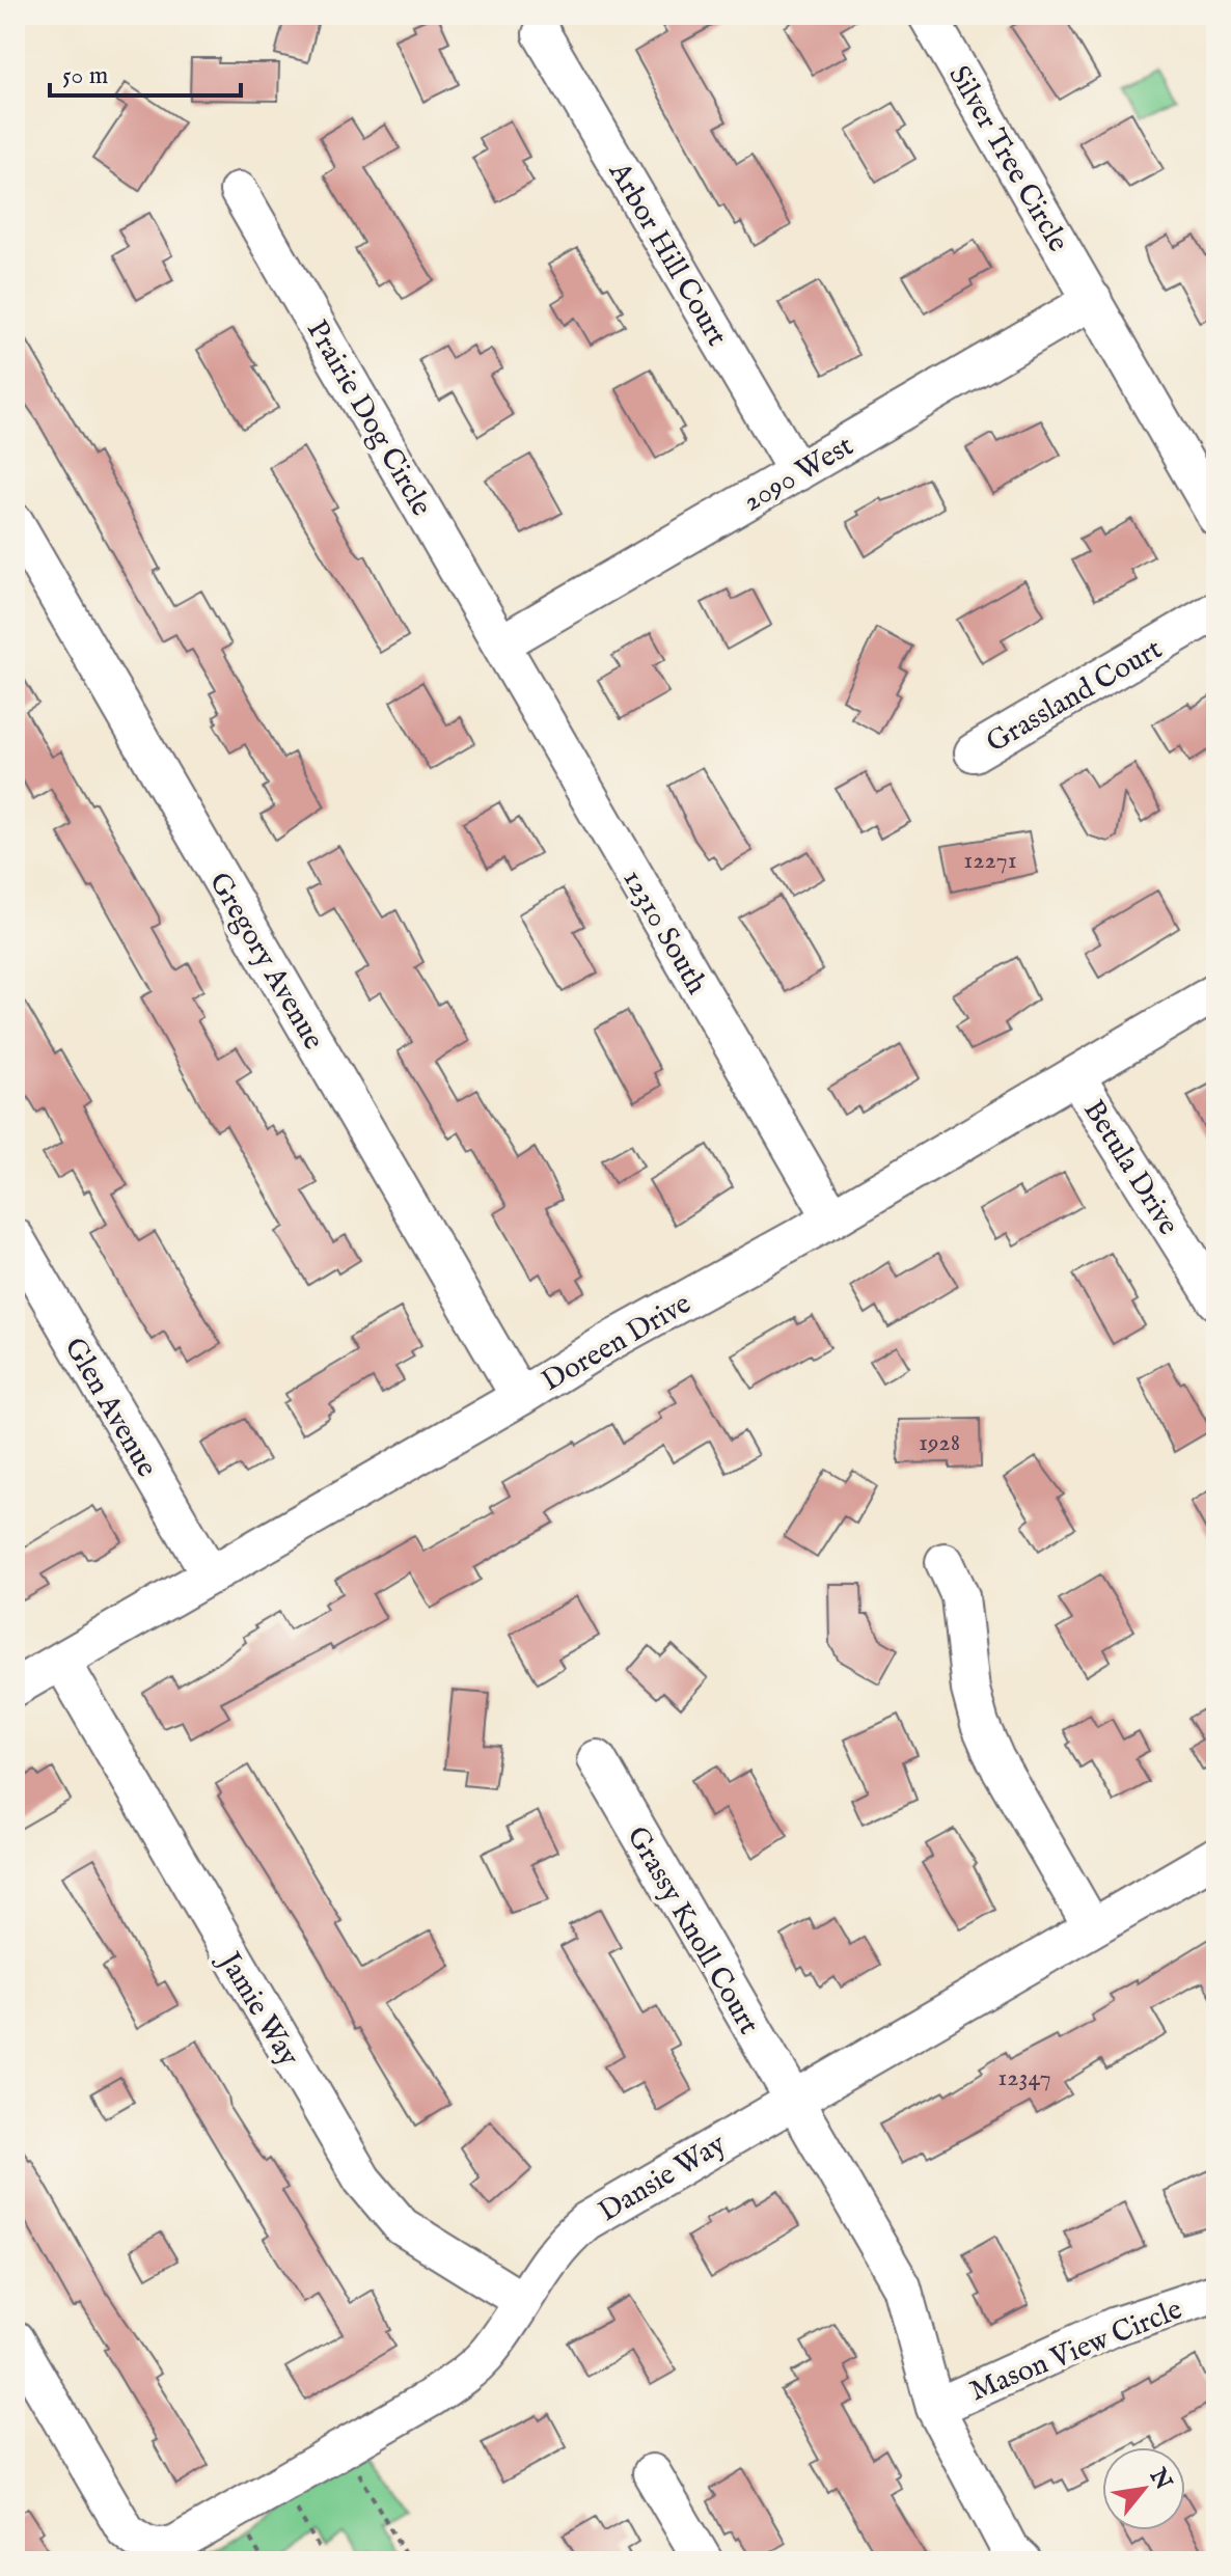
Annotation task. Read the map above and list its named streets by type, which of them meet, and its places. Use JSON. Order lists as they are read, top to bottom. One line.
{"streets":{"street":["Silver Tree Circle","Arbor Hill Court","Prairie Dog Circle","2090 West","Grassland Court","12310 South","Gregory Avenue","Betula Drive","Doreen Drive","Glen Avenue","Grassy Knoll Court","Jamie Way","Dansie Way","Mason View Circle"]},"crossings":[["Silver Tree Circle","2090 West"],["Arbor Hill Court","2090 West"],["Prairie Dog Circle","2090 West"],["Prairie Dog Circle","12310 South"],["2090 West","12310 South"],["12310 South","Doreen Drive"],["Gregory Avenue","Doreen Drive"],["Betula Drive","Doreen Drive"],["Doreen Drive","Glen Avenue"],["Doreen Drive","Jamie Way"],["Grassy Knoll Court","Dansie Way"],["Grassy Knoll Court","Mason View Circle"],["Jamie Way","Dansie Way"]],"house_numbers":["12271","1928","12347"],"scale_bar":"50 m","north":"top right"}
